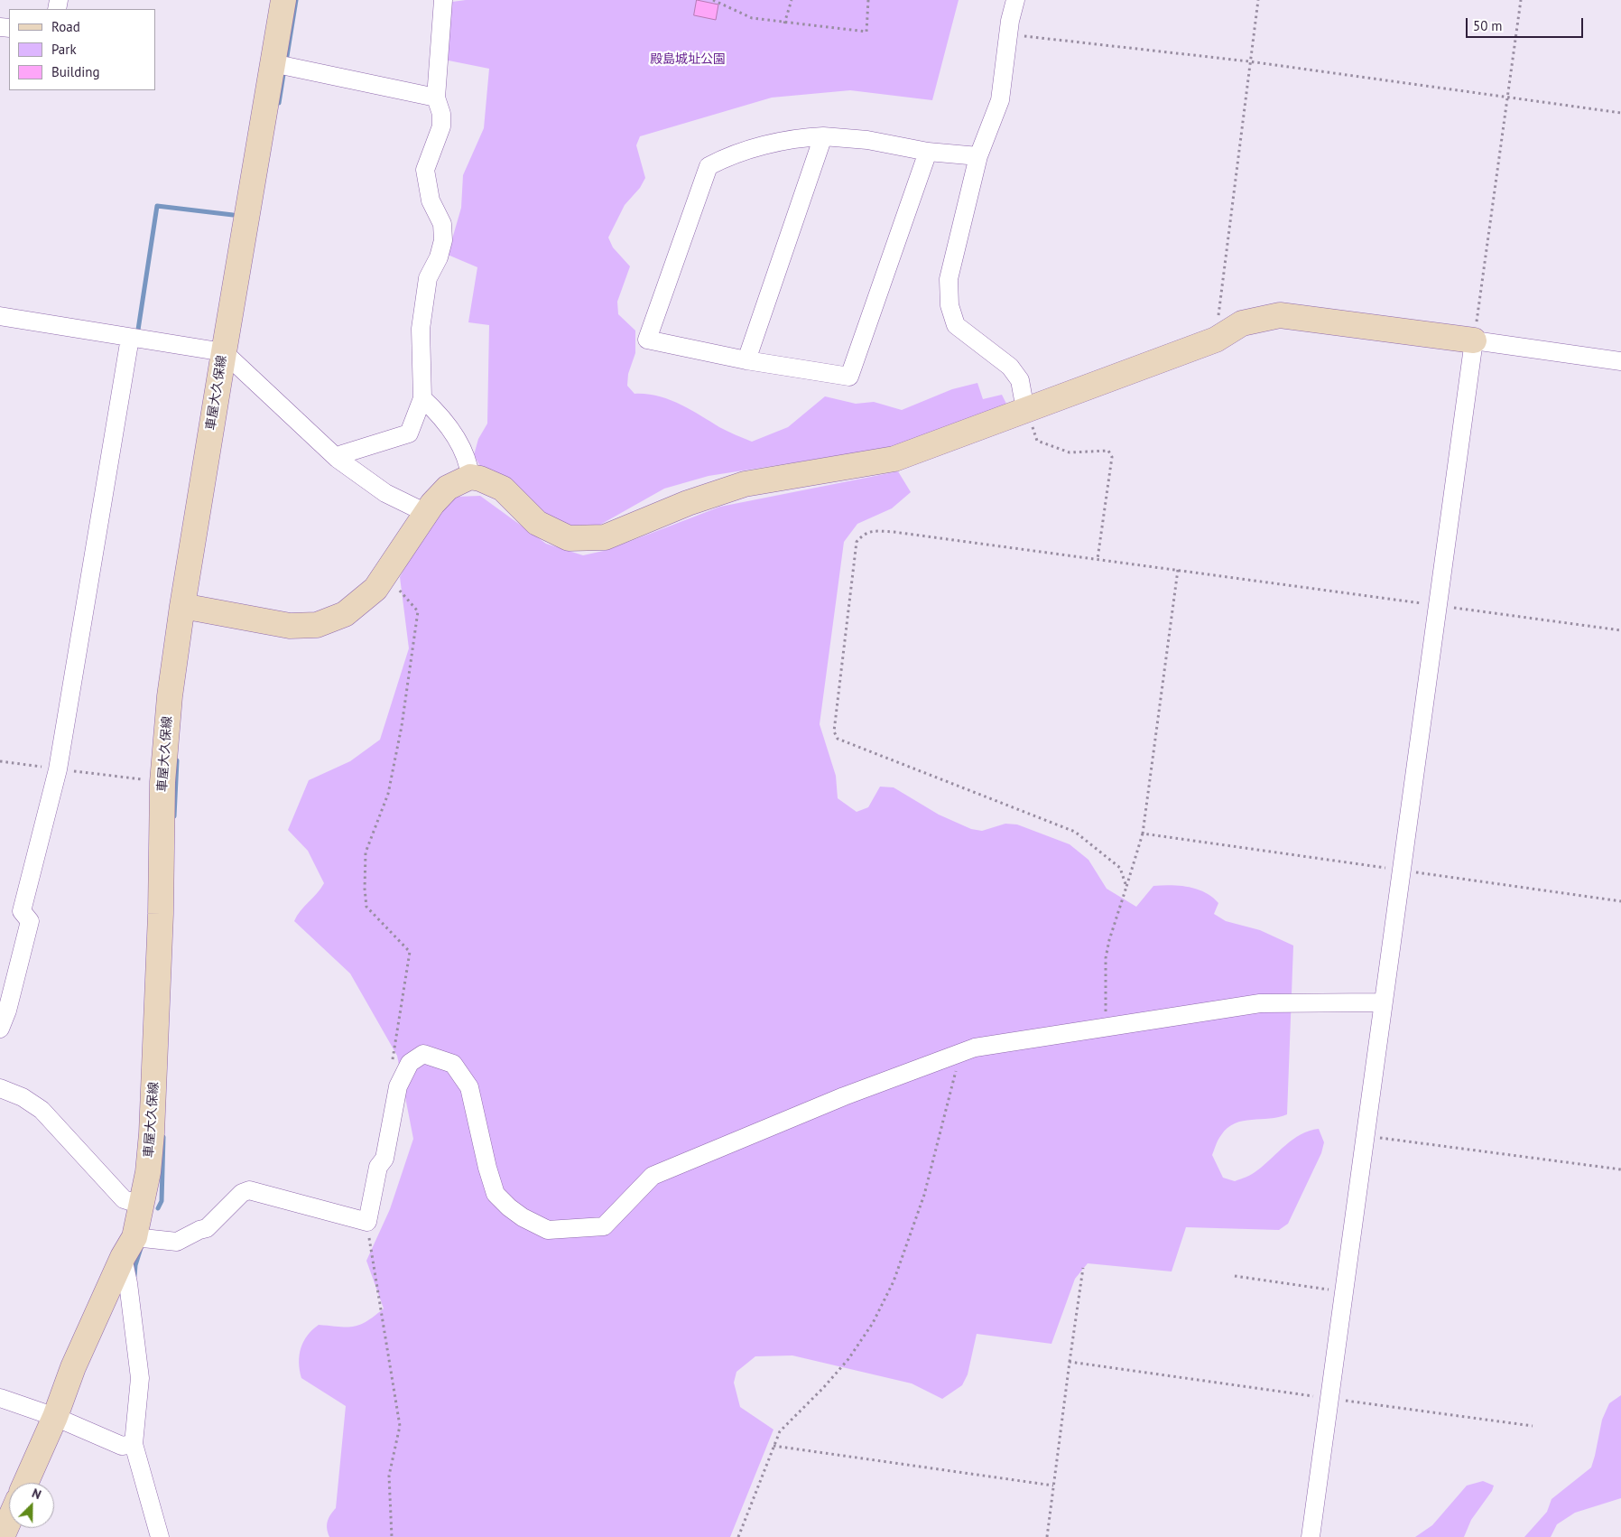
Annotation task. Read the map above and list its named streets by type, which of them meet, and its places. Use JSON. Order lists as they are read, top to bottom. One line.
{"streets":{"main road":["車屋大久保線"]},"parks":["殿島城址公園"],"legend":["Road","Park","Building"],"scale_bar":"50 m","north":"top right"}
